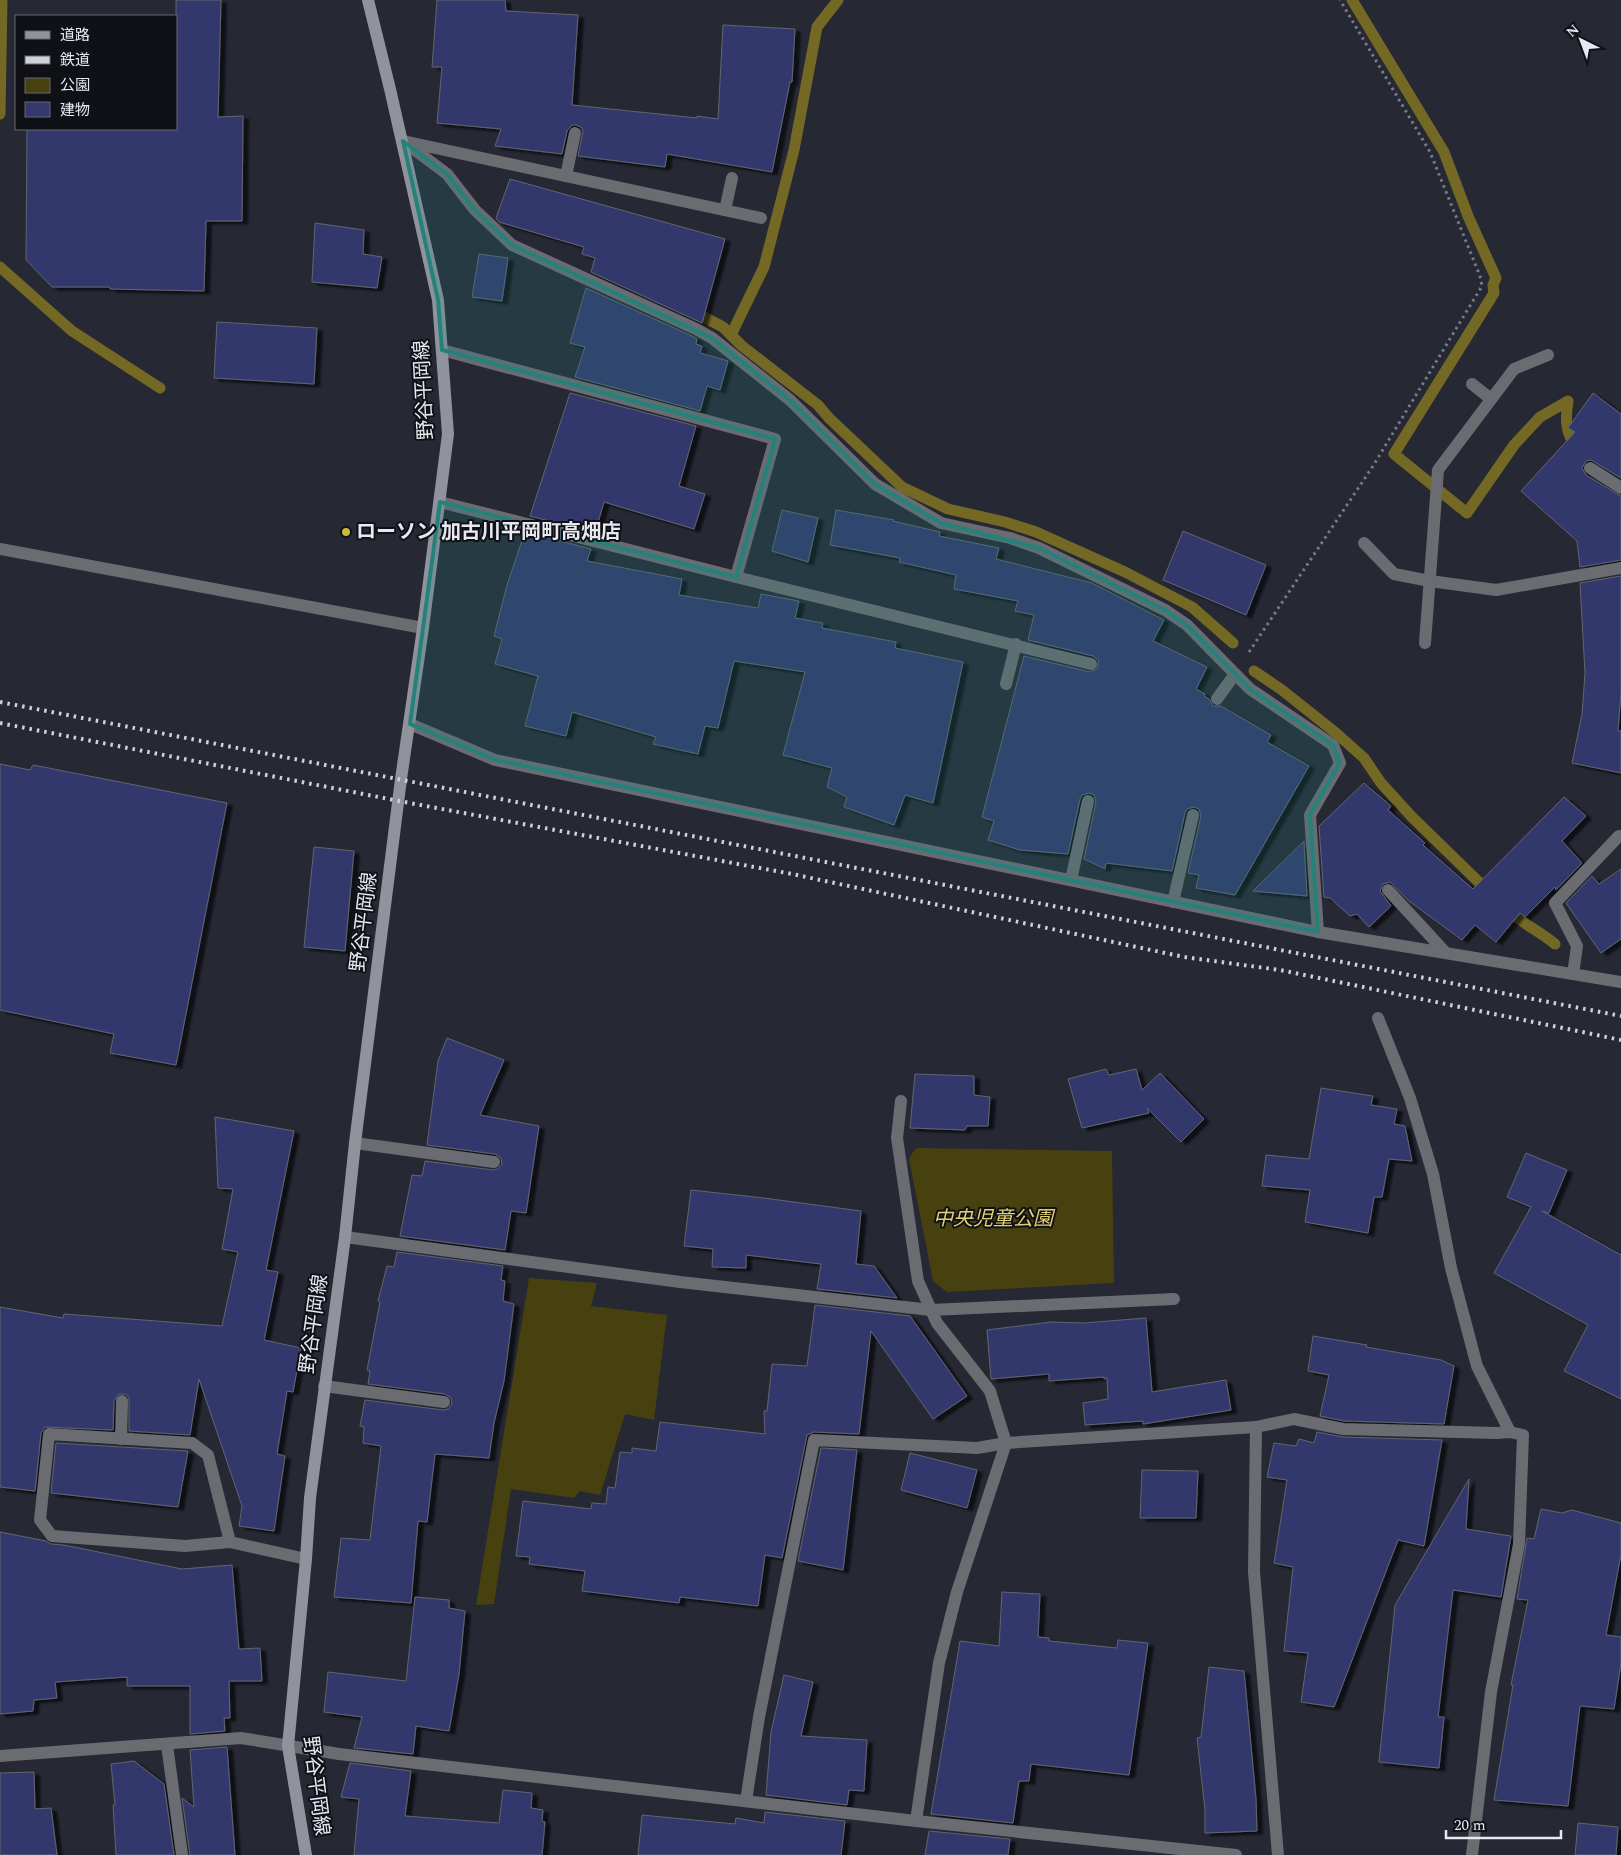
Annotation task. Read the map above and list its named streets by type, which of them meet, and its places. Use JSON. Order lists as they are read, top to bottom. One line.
{"streets":{"main road":["野谷平岡線"]},"parks":["中央児童公園"],"places":["ローソン 加古川平岡町高畑店"],"legend":["道路","鉄道","公園","建物"],"scale_bar":"20 m","north":"top left"}
